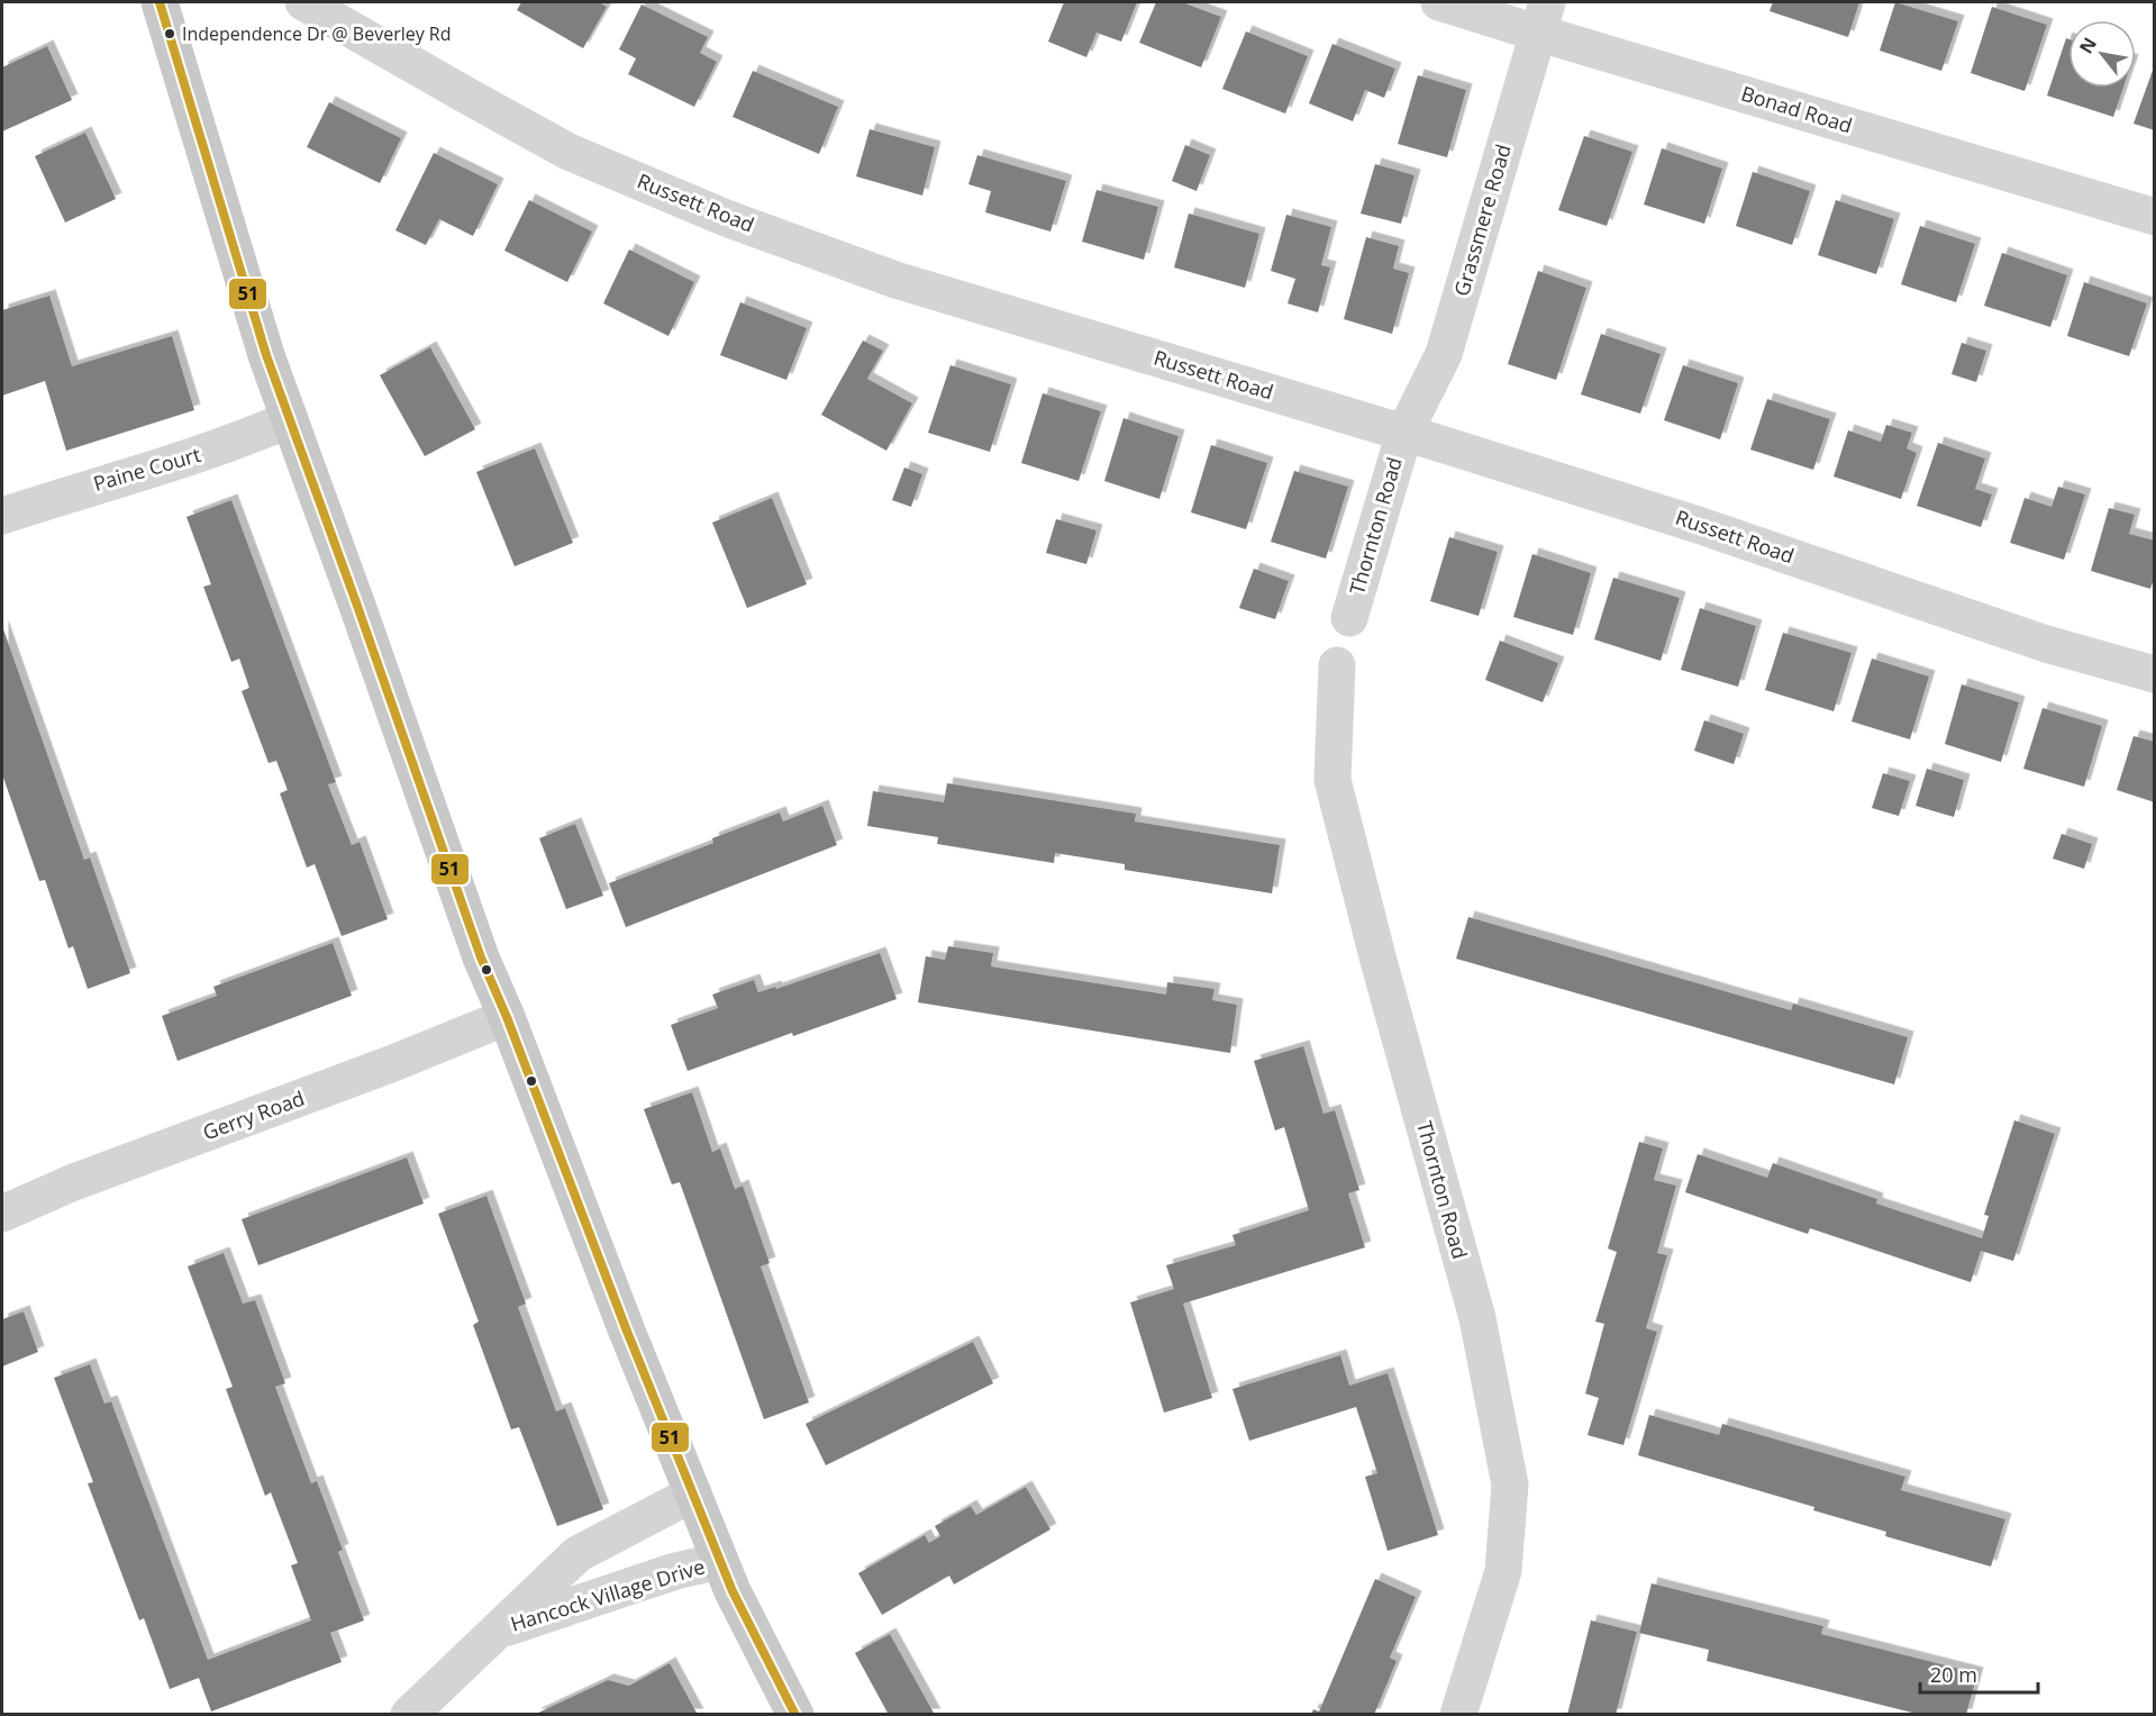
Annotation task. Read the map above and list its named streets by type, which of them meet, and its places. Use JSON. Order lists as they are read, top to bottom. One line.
{"streets":{"street":["Bonad Road","Russett Road","Grassmere Road","Paine Court","Thornton Road","Gerry Road","Hancock Village Drive"]},"crossings":[["Bonad Road","Grassmere Road"],["Russett Road","Grassmere Road"],["Russett Road","Thornton Road"],["Grassmere Road","Thornton Road"]],"places":["Independence Dr @ Beverley Rd"],"lines":["transit line 51"],"scale_bar":"20 m","north":"top left"}
